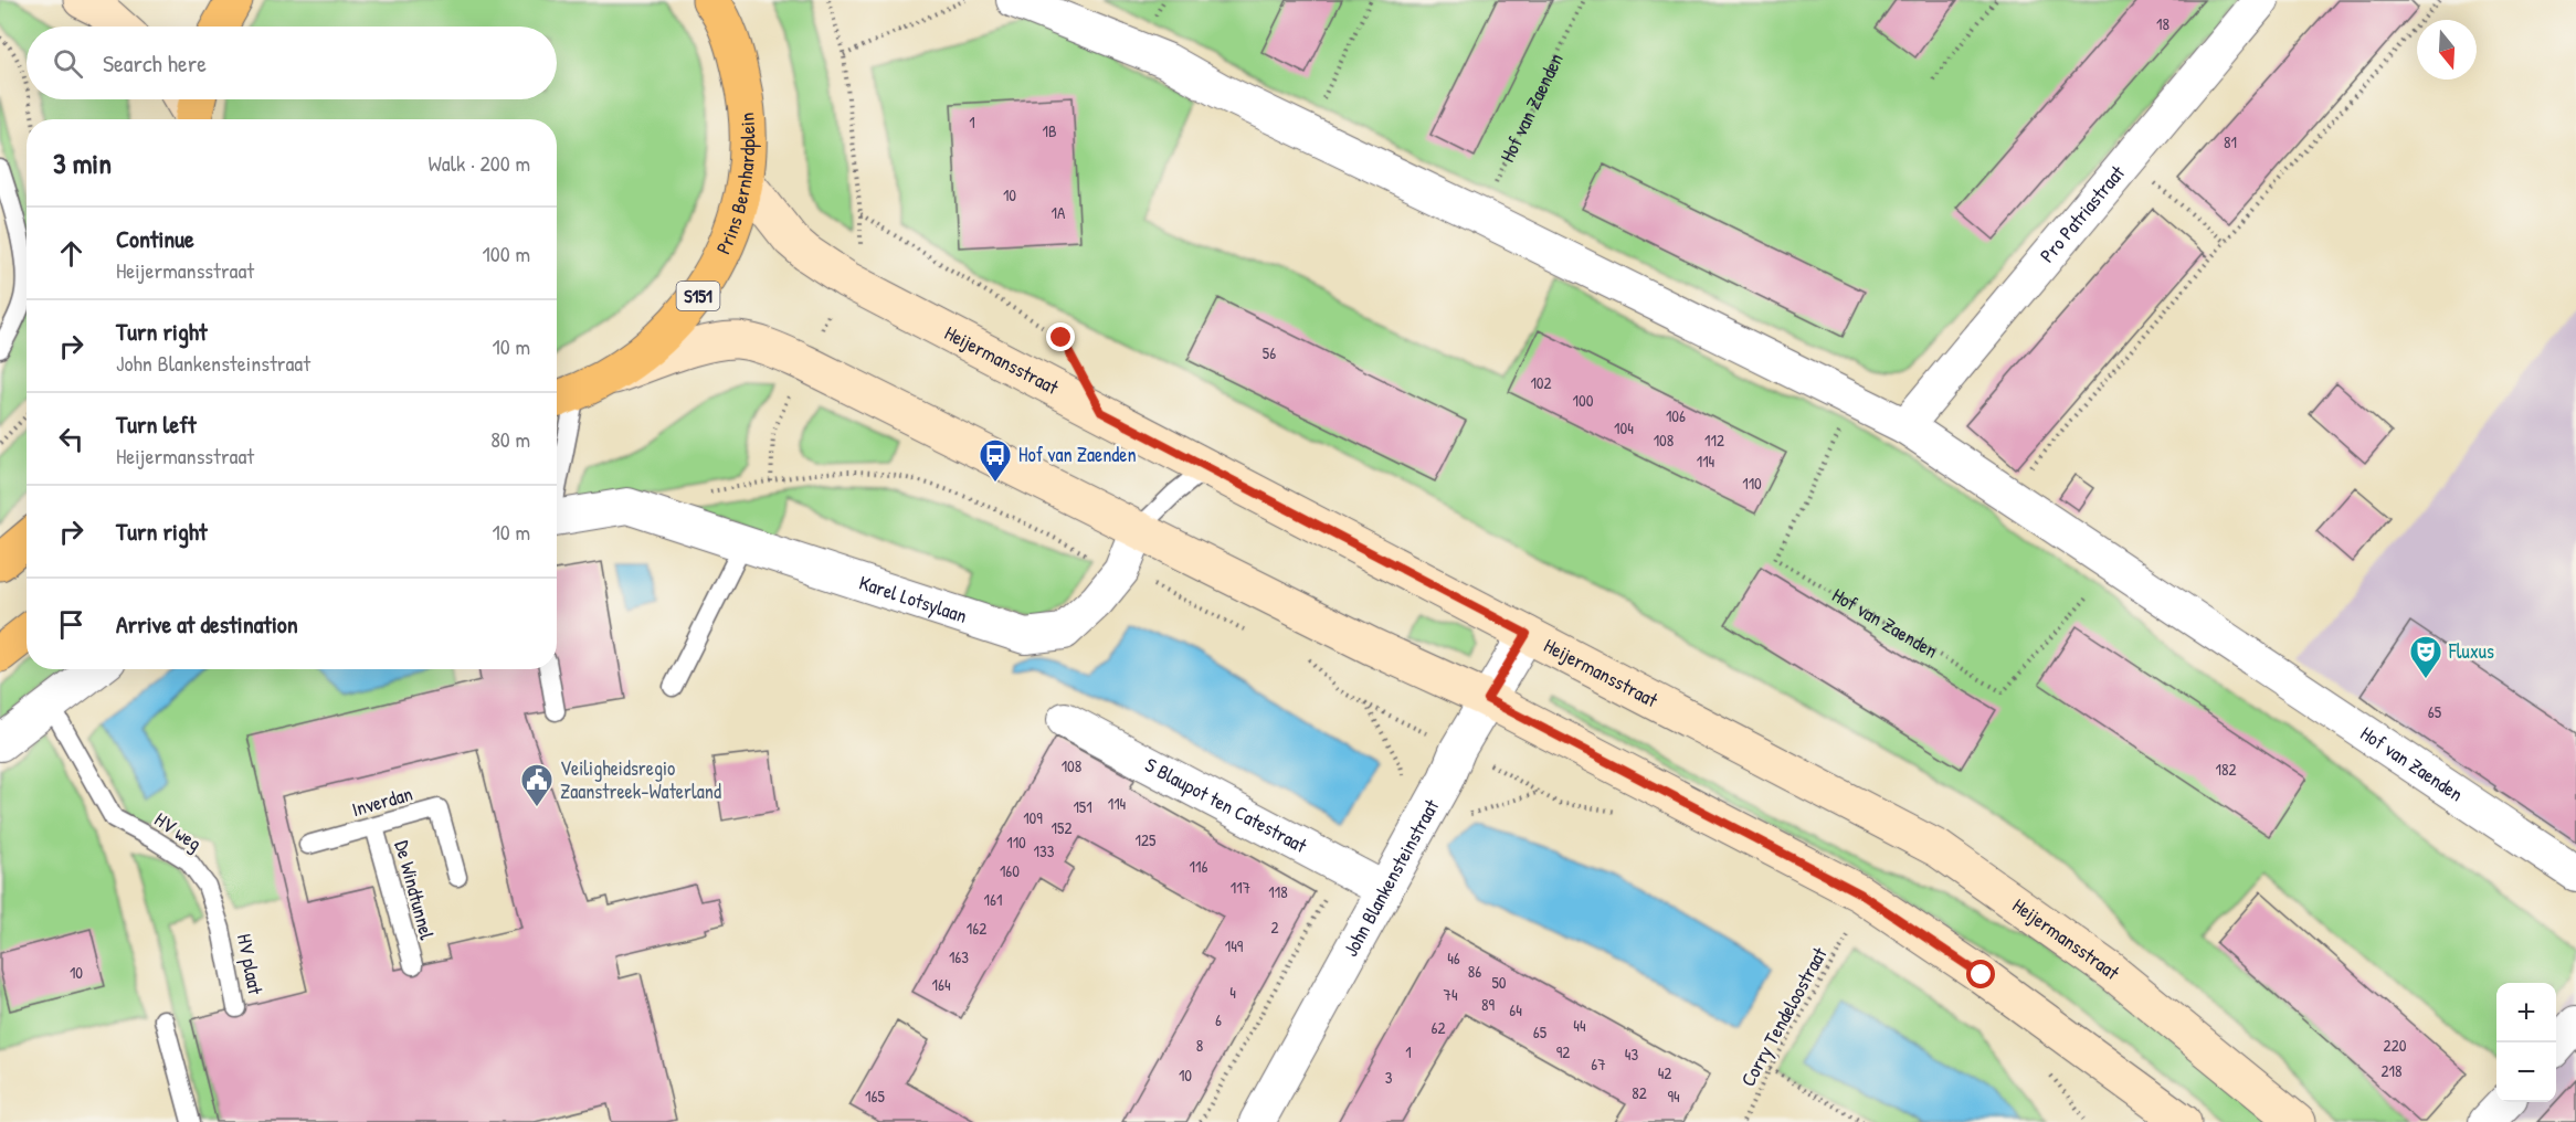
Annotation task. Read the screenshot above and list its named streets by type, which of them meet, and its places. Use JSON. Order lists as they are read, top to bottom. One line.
{"streets":{"main road":["Prins Bernhardplein","S151","Heijermansstraat"],"street":["Hof van Zaenden","Pro Patriastraat","Karel Lotsylaan","S Blaupot ten Catestraat","John Blankensteinstraat"],"lane":["Inverdan","HV weg","De Windtunnel","HV plaat"],"path":["Corry Tendeloostraat"]},"crossings":[["Hof van Zaenden","Pro Patriastraat"],["Prins Bernhardplein","Heijermansstraat"],["Heijermansstraat","Karel Lotsylaan"],["Heijermansstraat","John Blankensteinstraat"],["Inverdan","De Windtunnel"],["S Blaupot ten Catestraat","John Blankensteinstraat"],["HV weg","HV plaat"]],"places":{"bus stop":["Hof van Zaenden"],"theatre":["Fluxus"],"public building":["Veiligheidsregio Zaanstreek-Waterland"]},"house_numbers":["18","1","1B","81","10","1A","56","102","100","106","104","108","112","114","110","65","108","182","114","151","109","152","125","110","133","116","160","117","118","161","2","162","149","163","46","86","10","50","164","4","74","89","64","6","44","62","65","8","220","1","92","43","67","218","42","10","3","82","165","94"],"north":"bottom","page":{"search":"Search here","heading":["3 min","Walk · 200 m"],"list":[["Continue","Heijermansstraat","100 m"],["Turn right","John Blankensteinstraat","10 m"],["Turn left","Heijermansstraat","80 m"],["Turn right","10 m"],"Arrive at destination"],"map_buttons":["+","−"]}}
